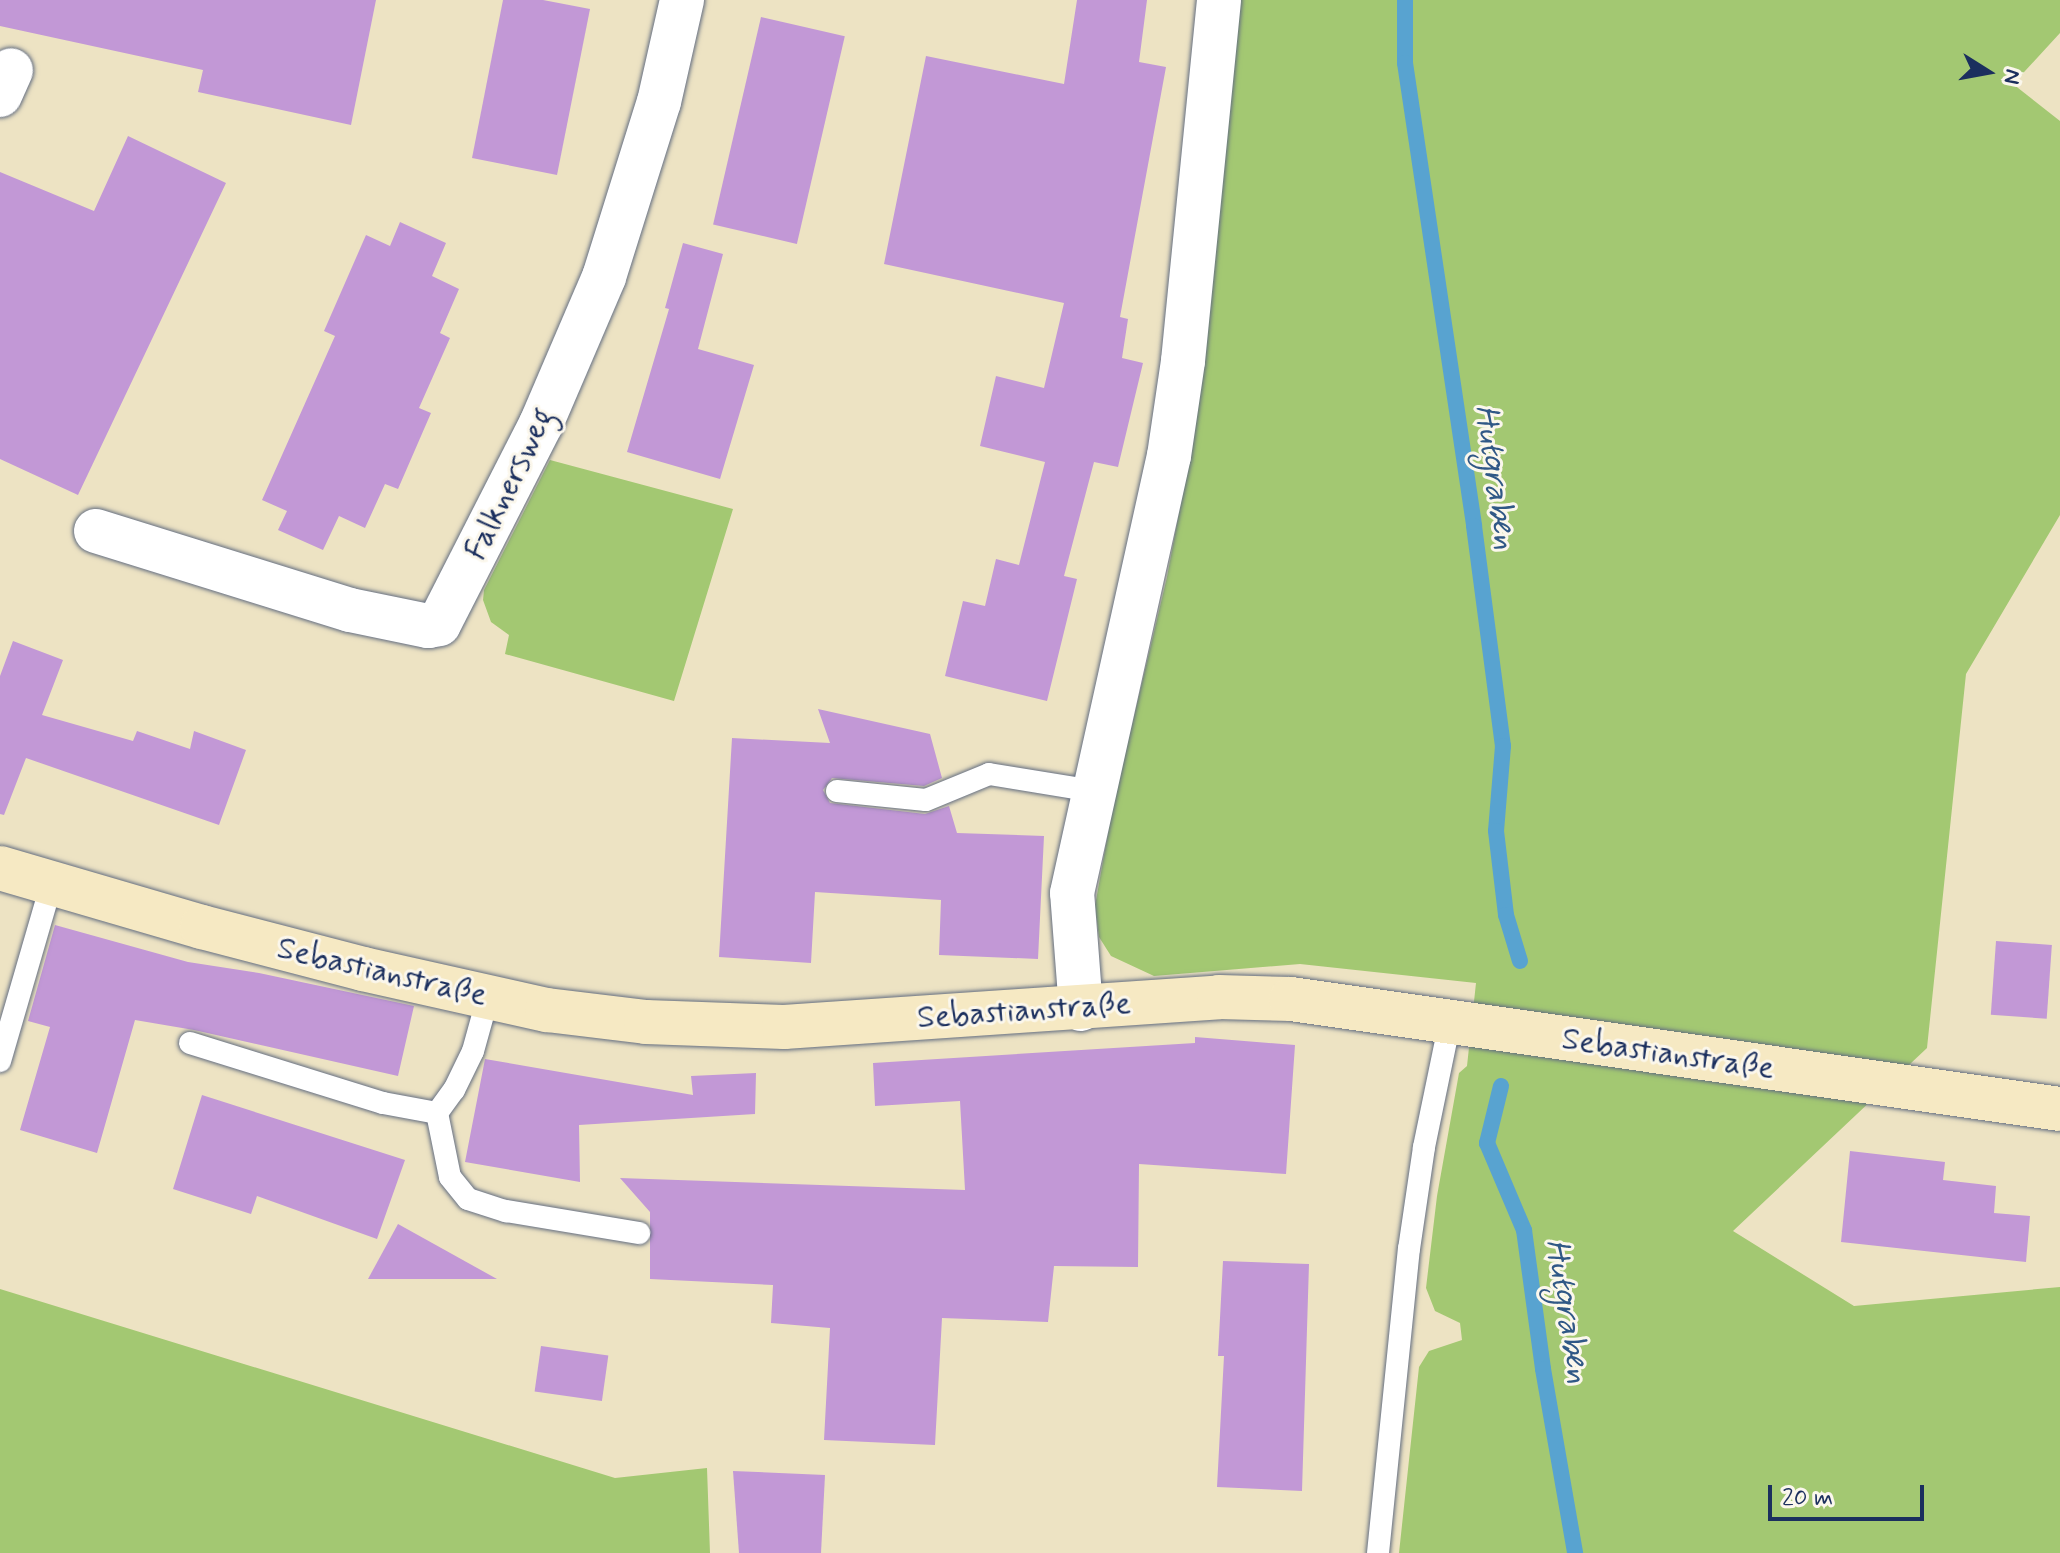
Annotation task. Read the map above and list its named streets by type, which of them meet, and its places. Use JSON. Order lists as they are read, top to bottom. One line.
{"streets":{"street":["Falknersweg","Sebastianstraße"]},"water":["Hutgraben"],"scale_bar":"20 m","north":"right"}
